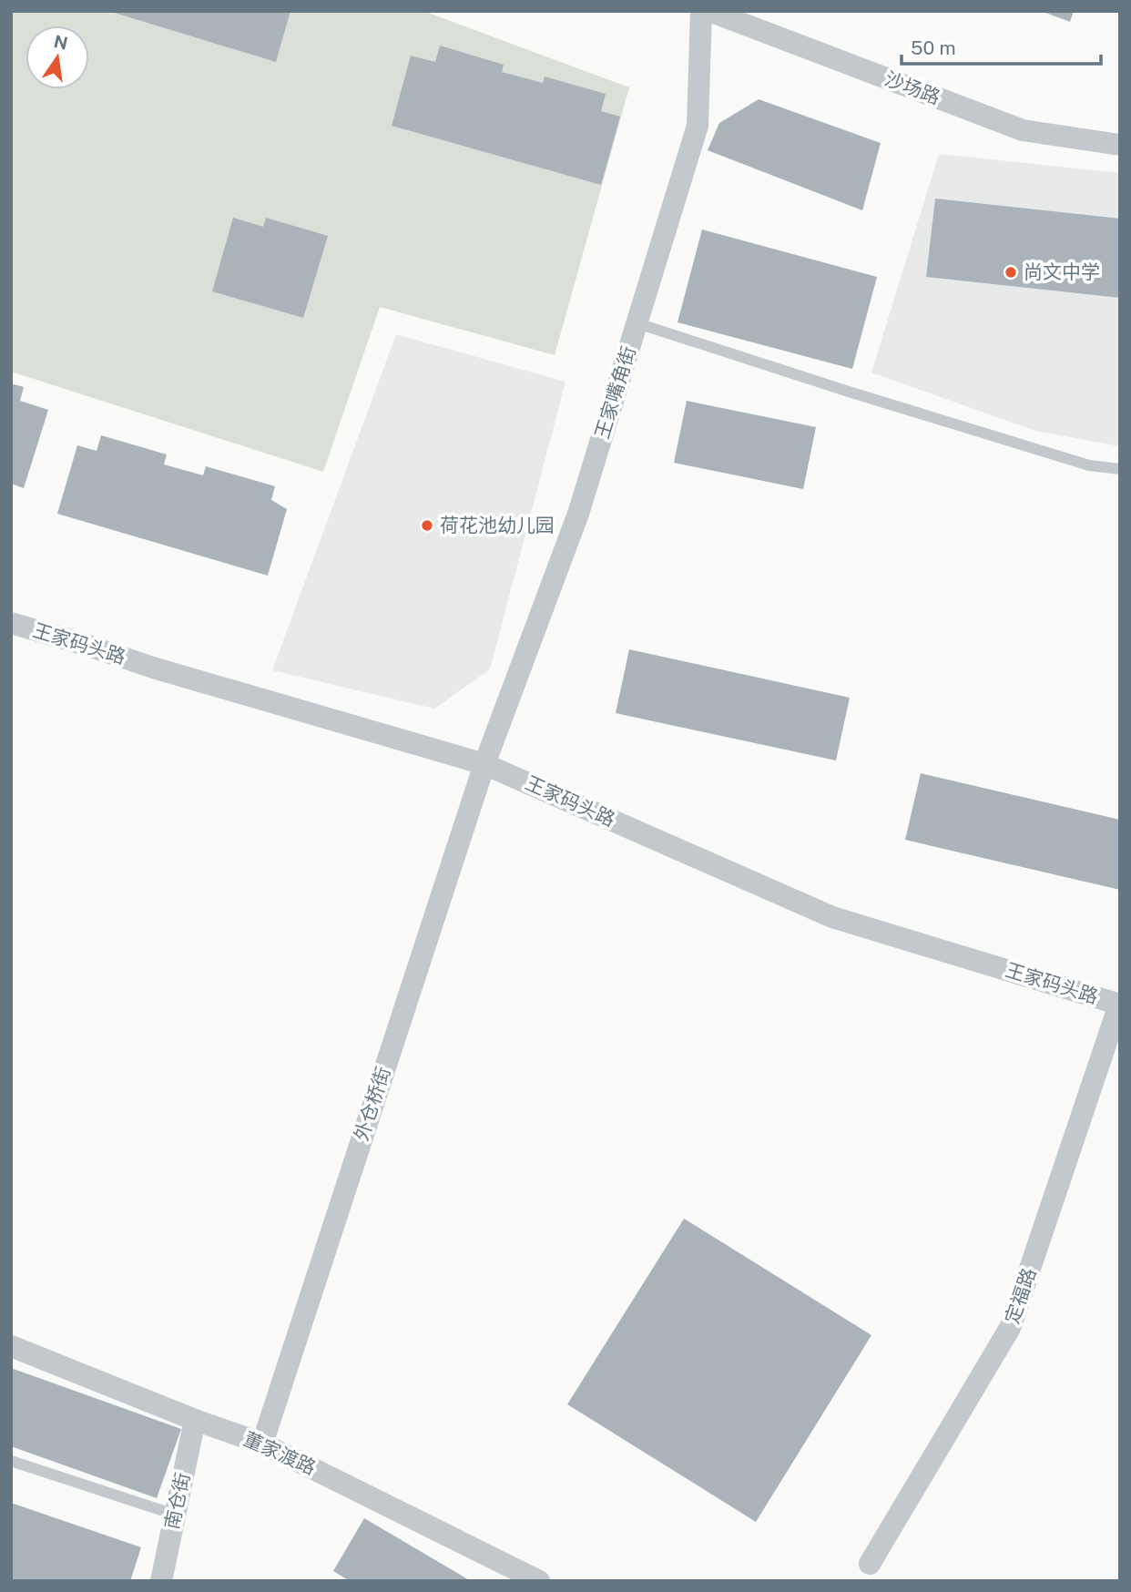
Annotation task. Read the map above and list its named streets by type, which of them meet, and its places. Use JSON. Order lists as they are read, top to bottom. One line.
{"streets":{"street":["沙场路","王家嘴角街","王家码头路","外仓桥街","定福路","董家渡路","南仓街"]},"crossings":[["王家嘴角街","王家码头路"],["王家嘴角街","外仓桥街"],["王家码头路","外仓桥街"],["王家码头路","定福路"],["外仓桥街","董家渡路"],["董家渡路","南仓街"]],"places":["尚文中学","荷花池幼儿园"],"scale_bar":"50 m","north":"top"}
